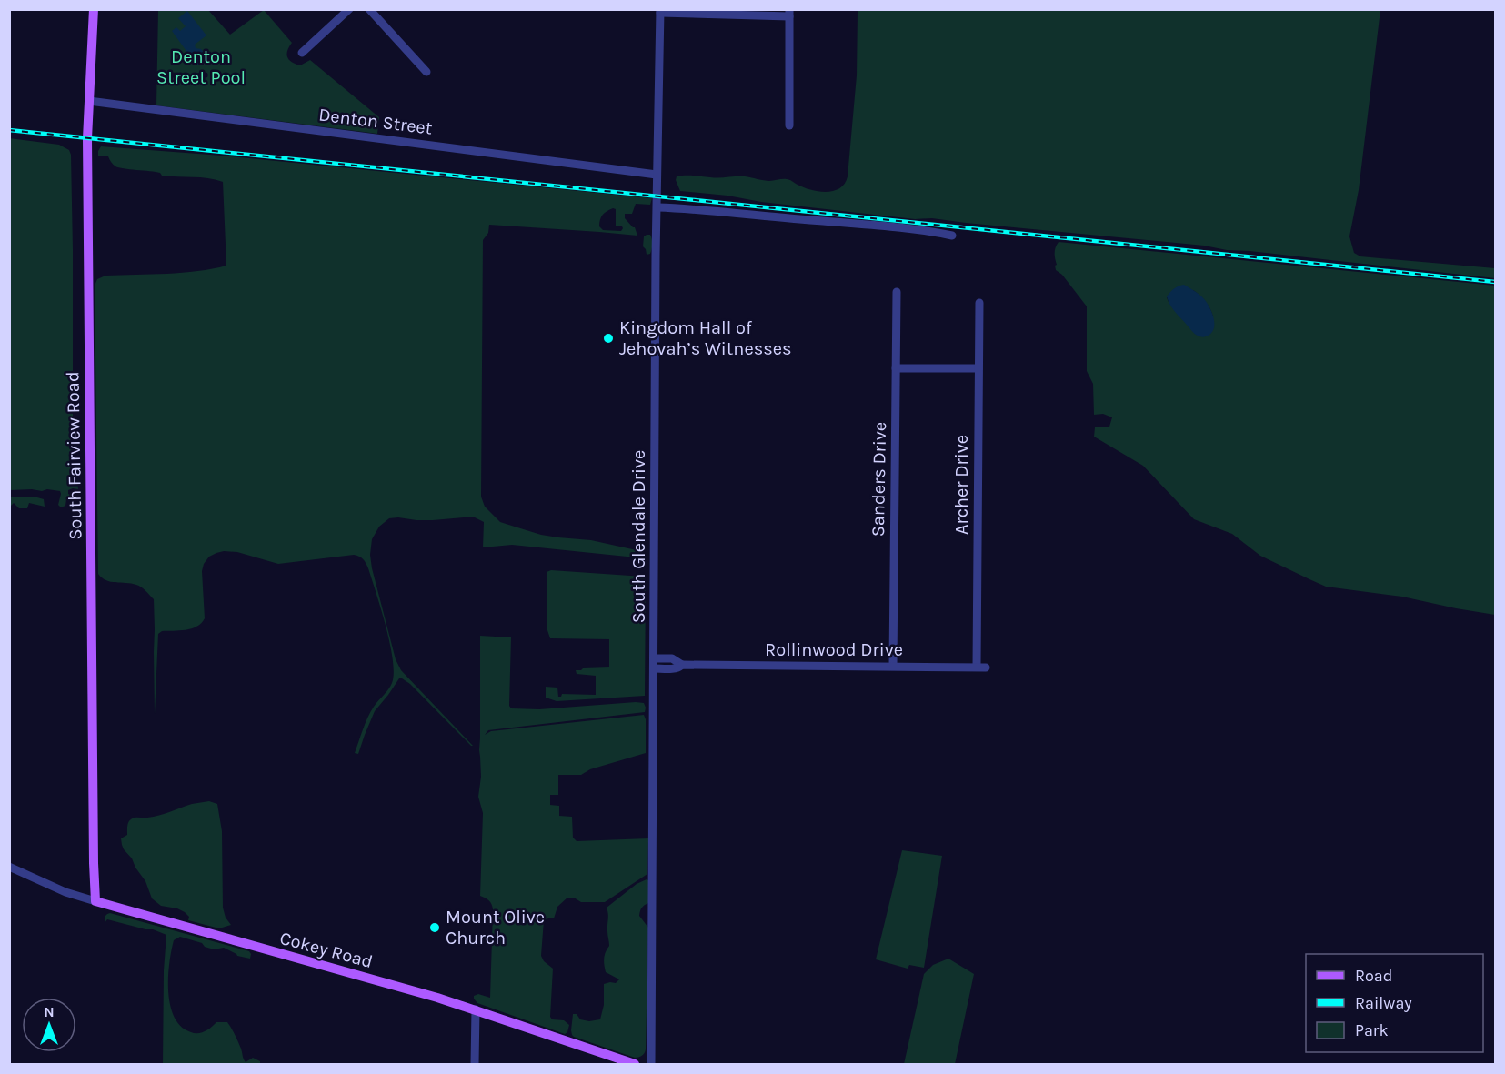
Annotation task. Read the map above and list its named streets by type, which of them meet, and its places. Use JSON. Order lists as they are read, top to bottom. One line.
{"streets":{"main road":["South Fairview Road","Cokey Road"],"street":["Denton Street","Sanders Drive","Archer Drive","South Glendale Drive","Rollinwood Drive"]},"crossings":[["Denton Street","South Fairview Road"],["Denton Street","South Glendale Drive"],["South Fairview Road","Cokey Road"],["Sanders Drive","Rollinwood Drive"],["Archer Drive","Rollinwood Drive"],["South Glendale Drive","Rollinwood Drive"]],"parks":["Denton Street Pool"],"places":["Kingdom Hall of Jehovah’s Witnesses","Mount Olive Church"],"legend":["Road","Railway","Park"],"north":"top"}
